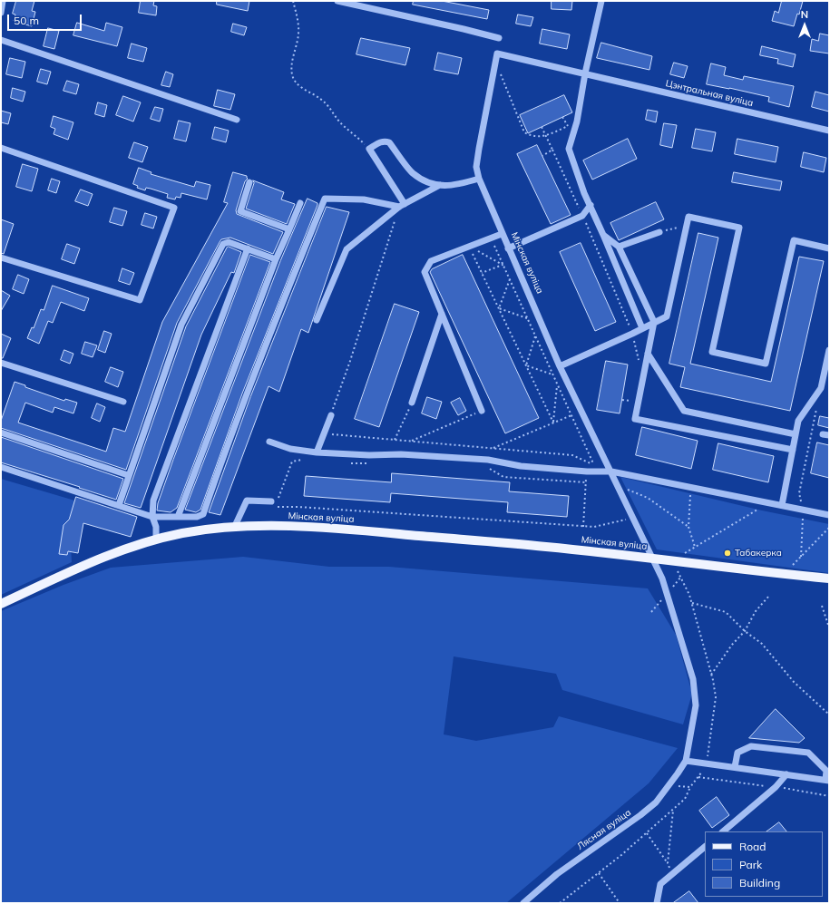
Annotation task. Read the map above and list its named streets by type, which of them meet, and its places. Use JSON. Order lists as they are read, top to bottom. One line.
{"streets":{"main road":["Мінская вуліца"],"street":["Цэнтральная вуліца","Лясная вуліца"]},"crossings":[["Цэнтральная вуліца","Мінская вуліца"]],"places":["Табакерка"],"legend":["Road","Park","Building"],"scale_bar":"50 m","north":"top"}
